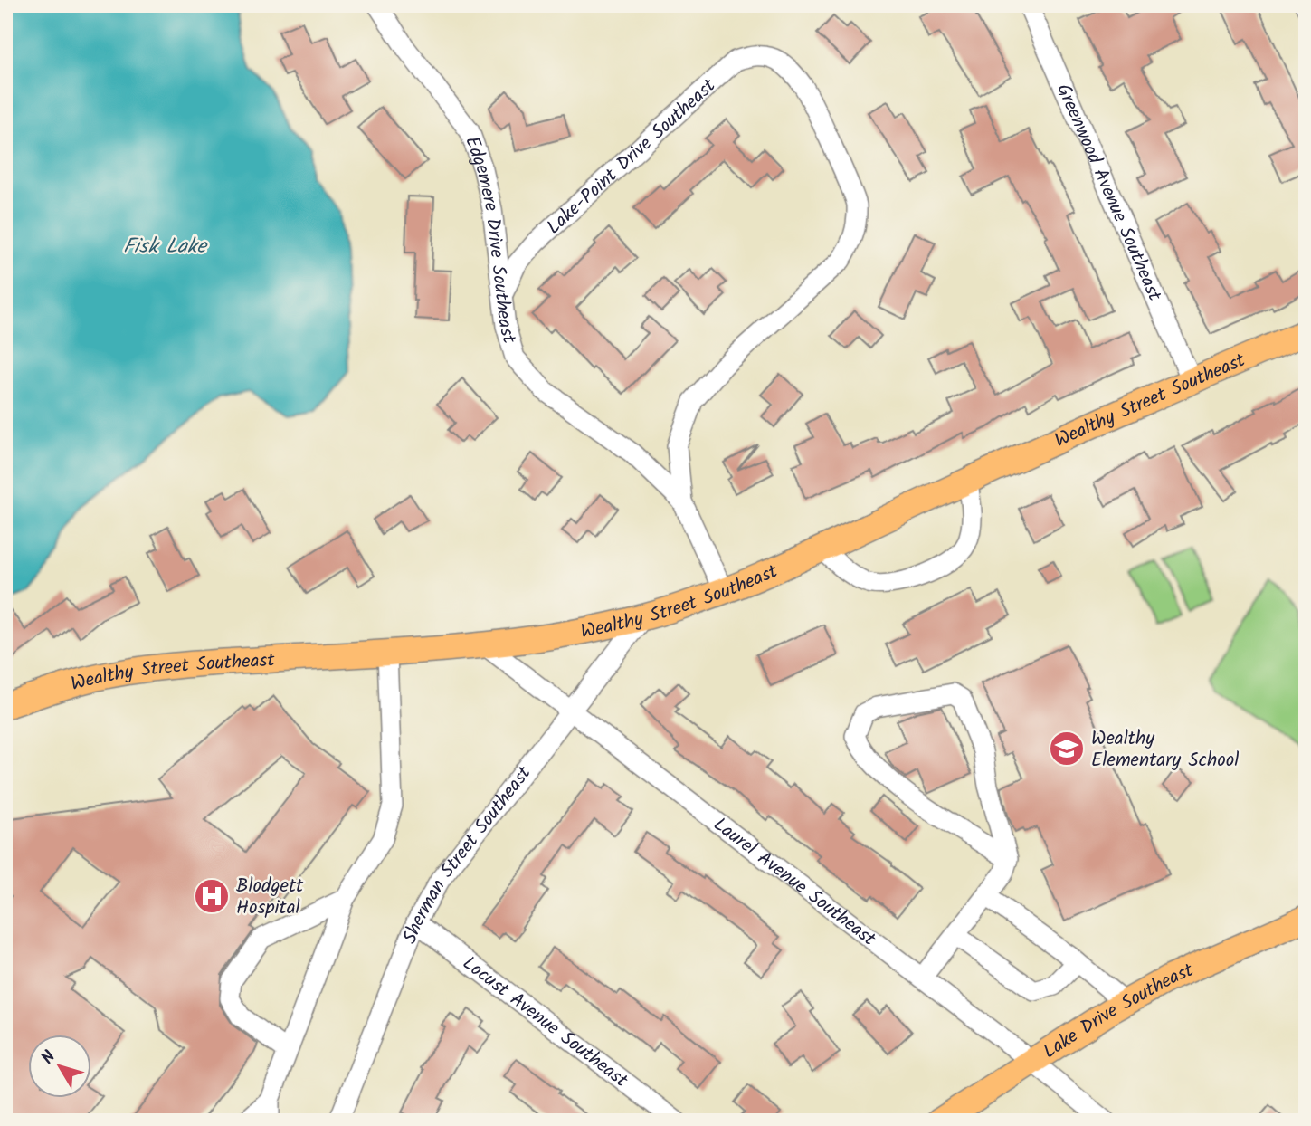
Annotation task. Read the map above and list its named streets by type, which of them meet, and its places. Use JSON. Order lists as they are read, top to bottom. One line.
{"streets":{"main road":["Wealthy Street Southeast","Lake Drive Southeast"],"street":["Lake-Point Drive Southeast","Greenwood Avenue Southeast","Edgemere Drive Southeast","Sherman Street Southeast","Laurel Avenue Southeast","Locust Avenue Southeast"]},"crossings":[["Lake-Point Drive Southeast","Edgemere Drive Southeast"],["Greenwood Avenue Southeast","Wealthy Street Southeast"],["Wealthy Street Southeast","Sherman Street Southeast"],["Wealthy Street Southeast","Laurel Avenue Southeast"],["Sherman Street Southeast","Laurel Avenue Southeast"],["Sherman Street Southeast","Locust Avenue Southeast"],["Laurel Avenue Southeast","Lake Drive Southeast"]],"water":["Fisk Lake"],"places":{"school or university":["Wealthy Elementary School"],"hospital":["Blodgett Hospital"]},"north":"top left"}
